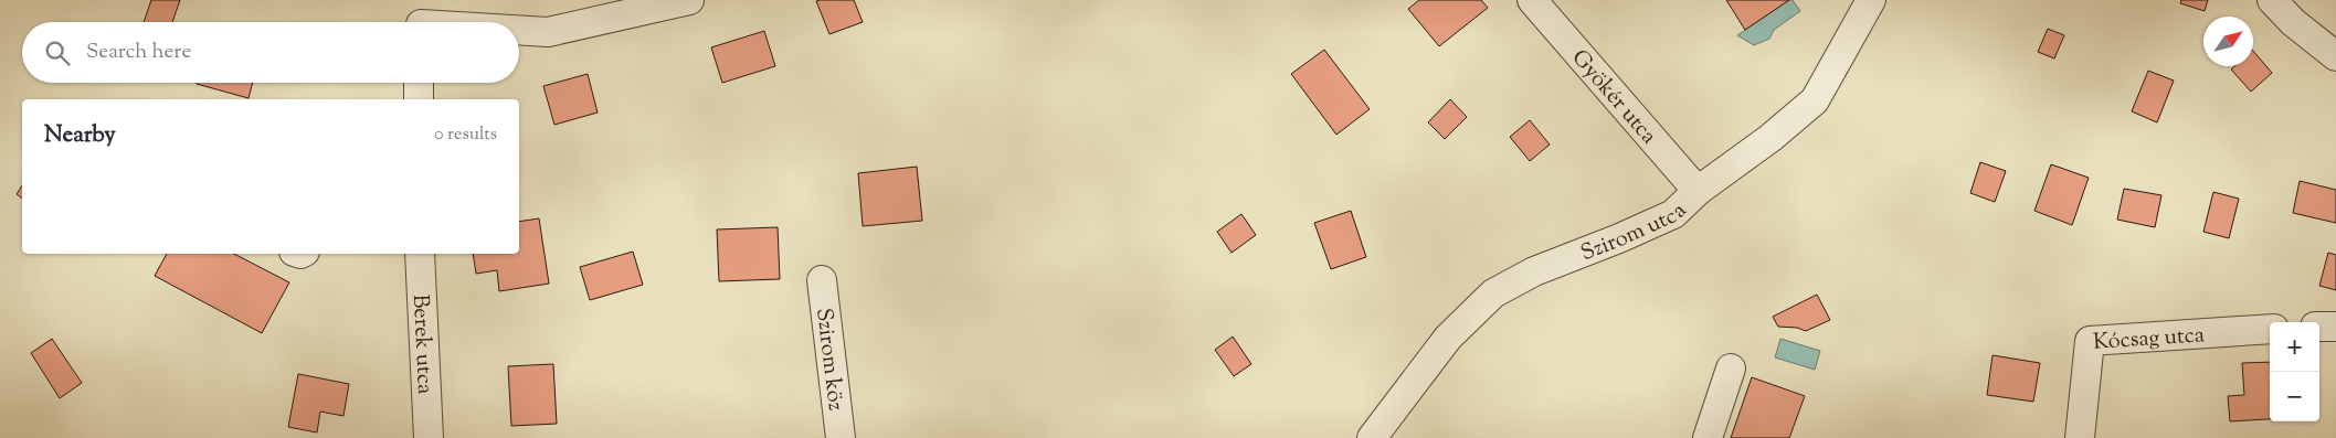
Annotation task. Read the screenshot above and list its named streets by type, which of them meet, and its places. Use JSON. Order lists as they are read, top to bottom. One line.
{"streets":{"street":["Gyökér utca","Szirom utca","Kócsag utca","Berek utca","Szirom köz"]},"crossings":[["Gyökér utca","Szirom utca"]],"north":"top right","page":{"search":"Search here","heading":["Nearby","0 results"],"map_buttons":["+","−"]}}
